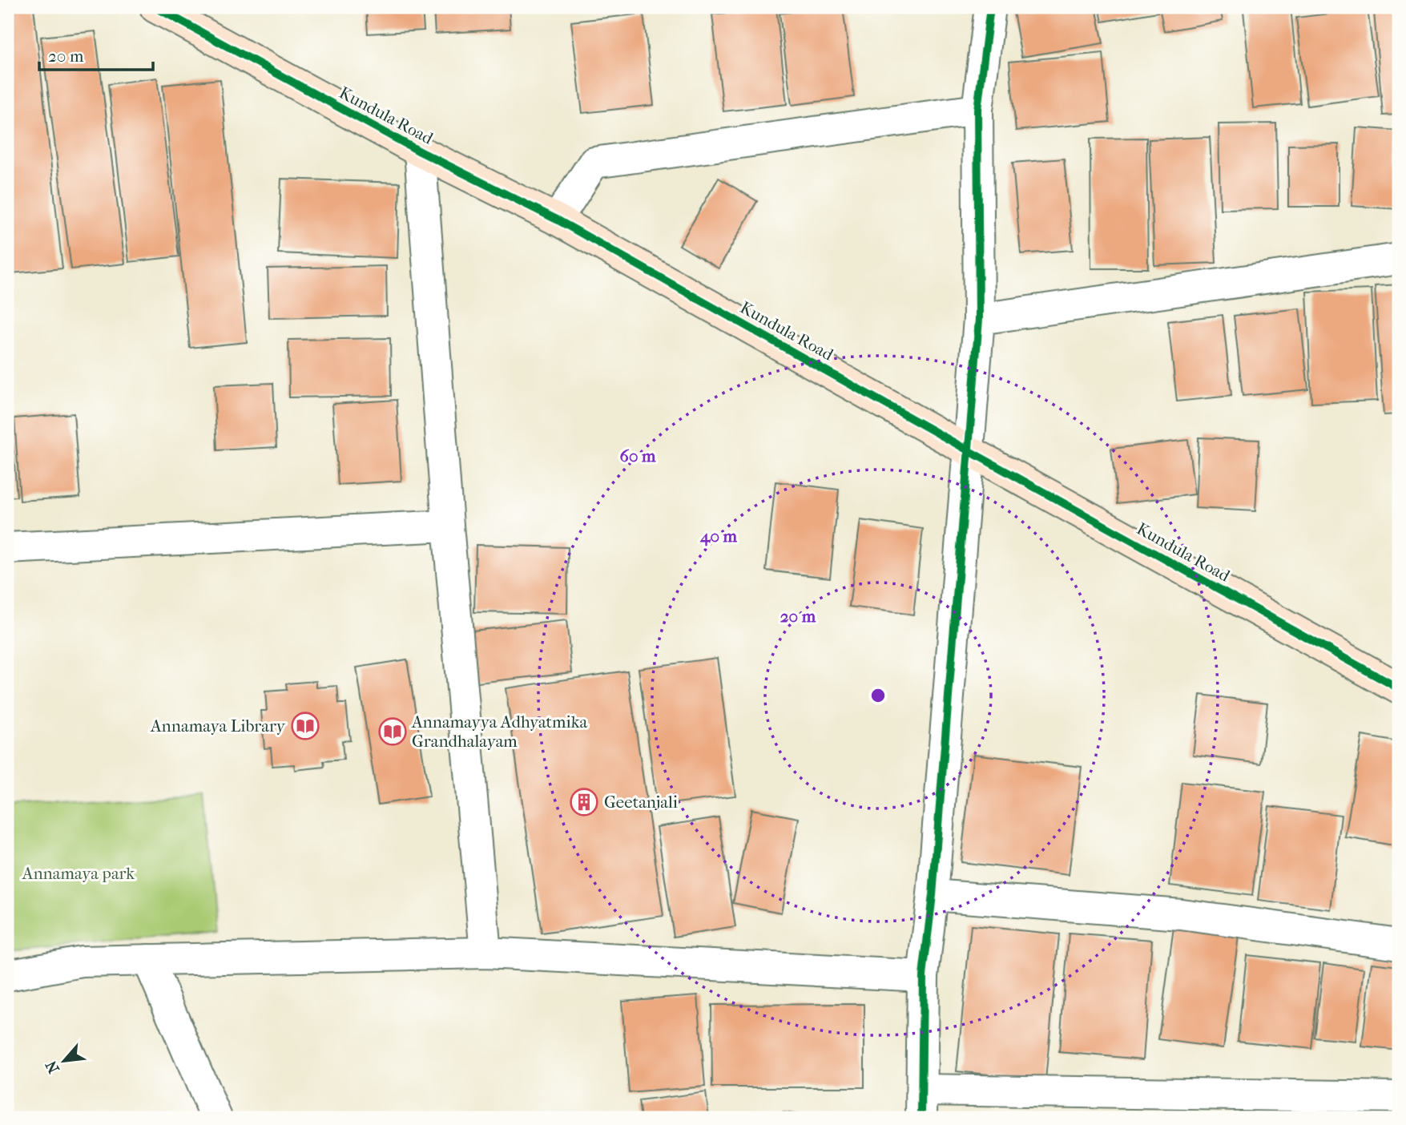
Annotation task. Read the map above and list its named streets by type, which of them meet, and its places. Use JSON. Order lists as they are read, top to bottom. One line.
{"streets":{"street":["Kundula Road"]},"parks":["Annamaya park"],"places":{"library":["Annamaya Library","Annamayya Adhyatmika Grandhalayam"],"building":["Geetanjali"]},"scale_bar":"20 m","north":"bottom left","rings":["60 m","40 m","20 m"]}
